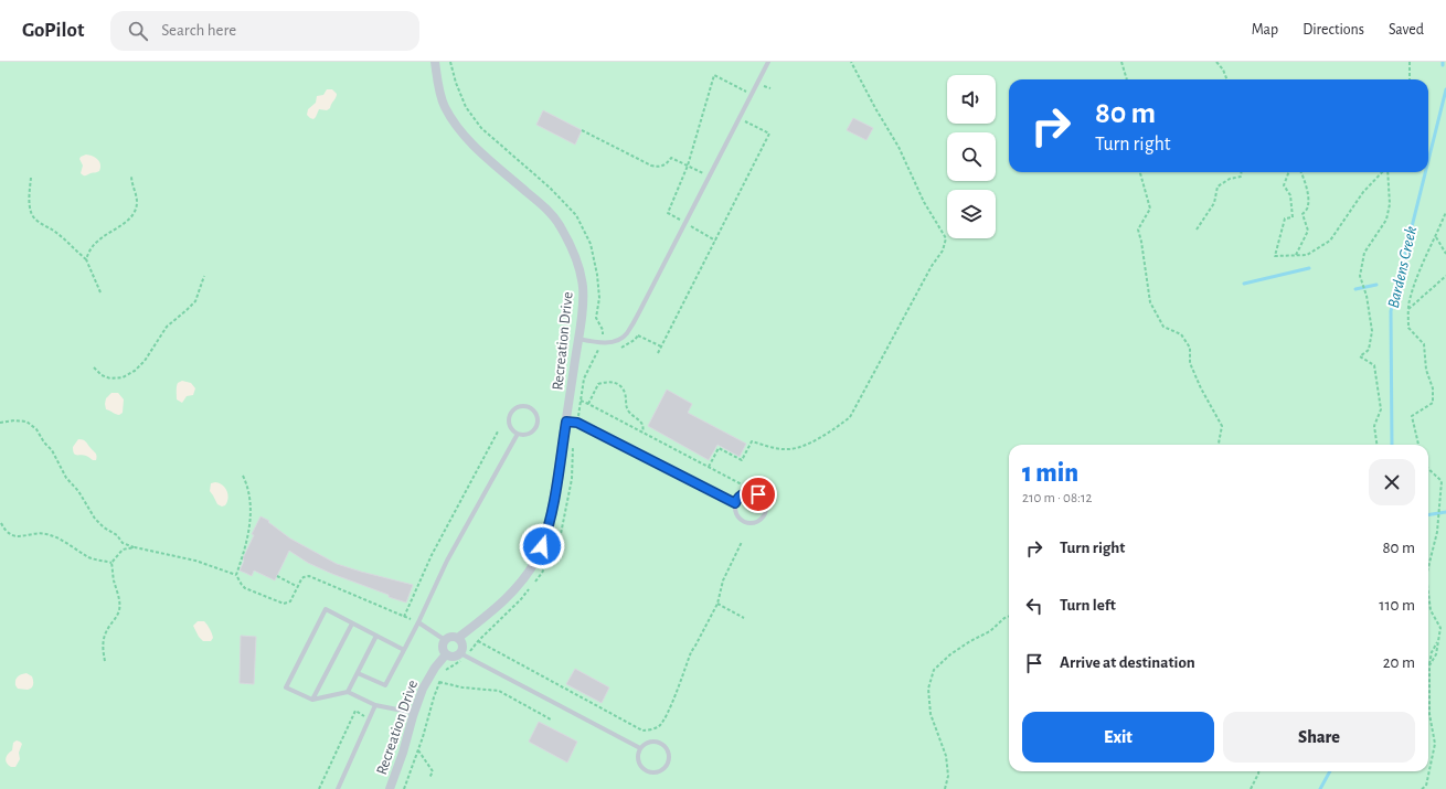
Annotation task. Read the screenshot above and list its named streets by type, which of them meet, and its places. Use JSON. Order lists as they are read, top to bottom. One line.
{"streets":{"street":["Recreation Drive"]},"water":["Bardens Creek"],"page":{"header":"GoPilot","search":"Search here","nav":["Map","Directions","Saved"],"turn":["80 m","Turn right"],"heading":["1 min","210 m · 08:12"],"list":[{"name":"Turn right","value":"80 m"},{"name":"Turn left","value":"110 m"},{"name":"Arrive at destination","value":"20 m"}],"buttons":["Exit","Share"]}}
